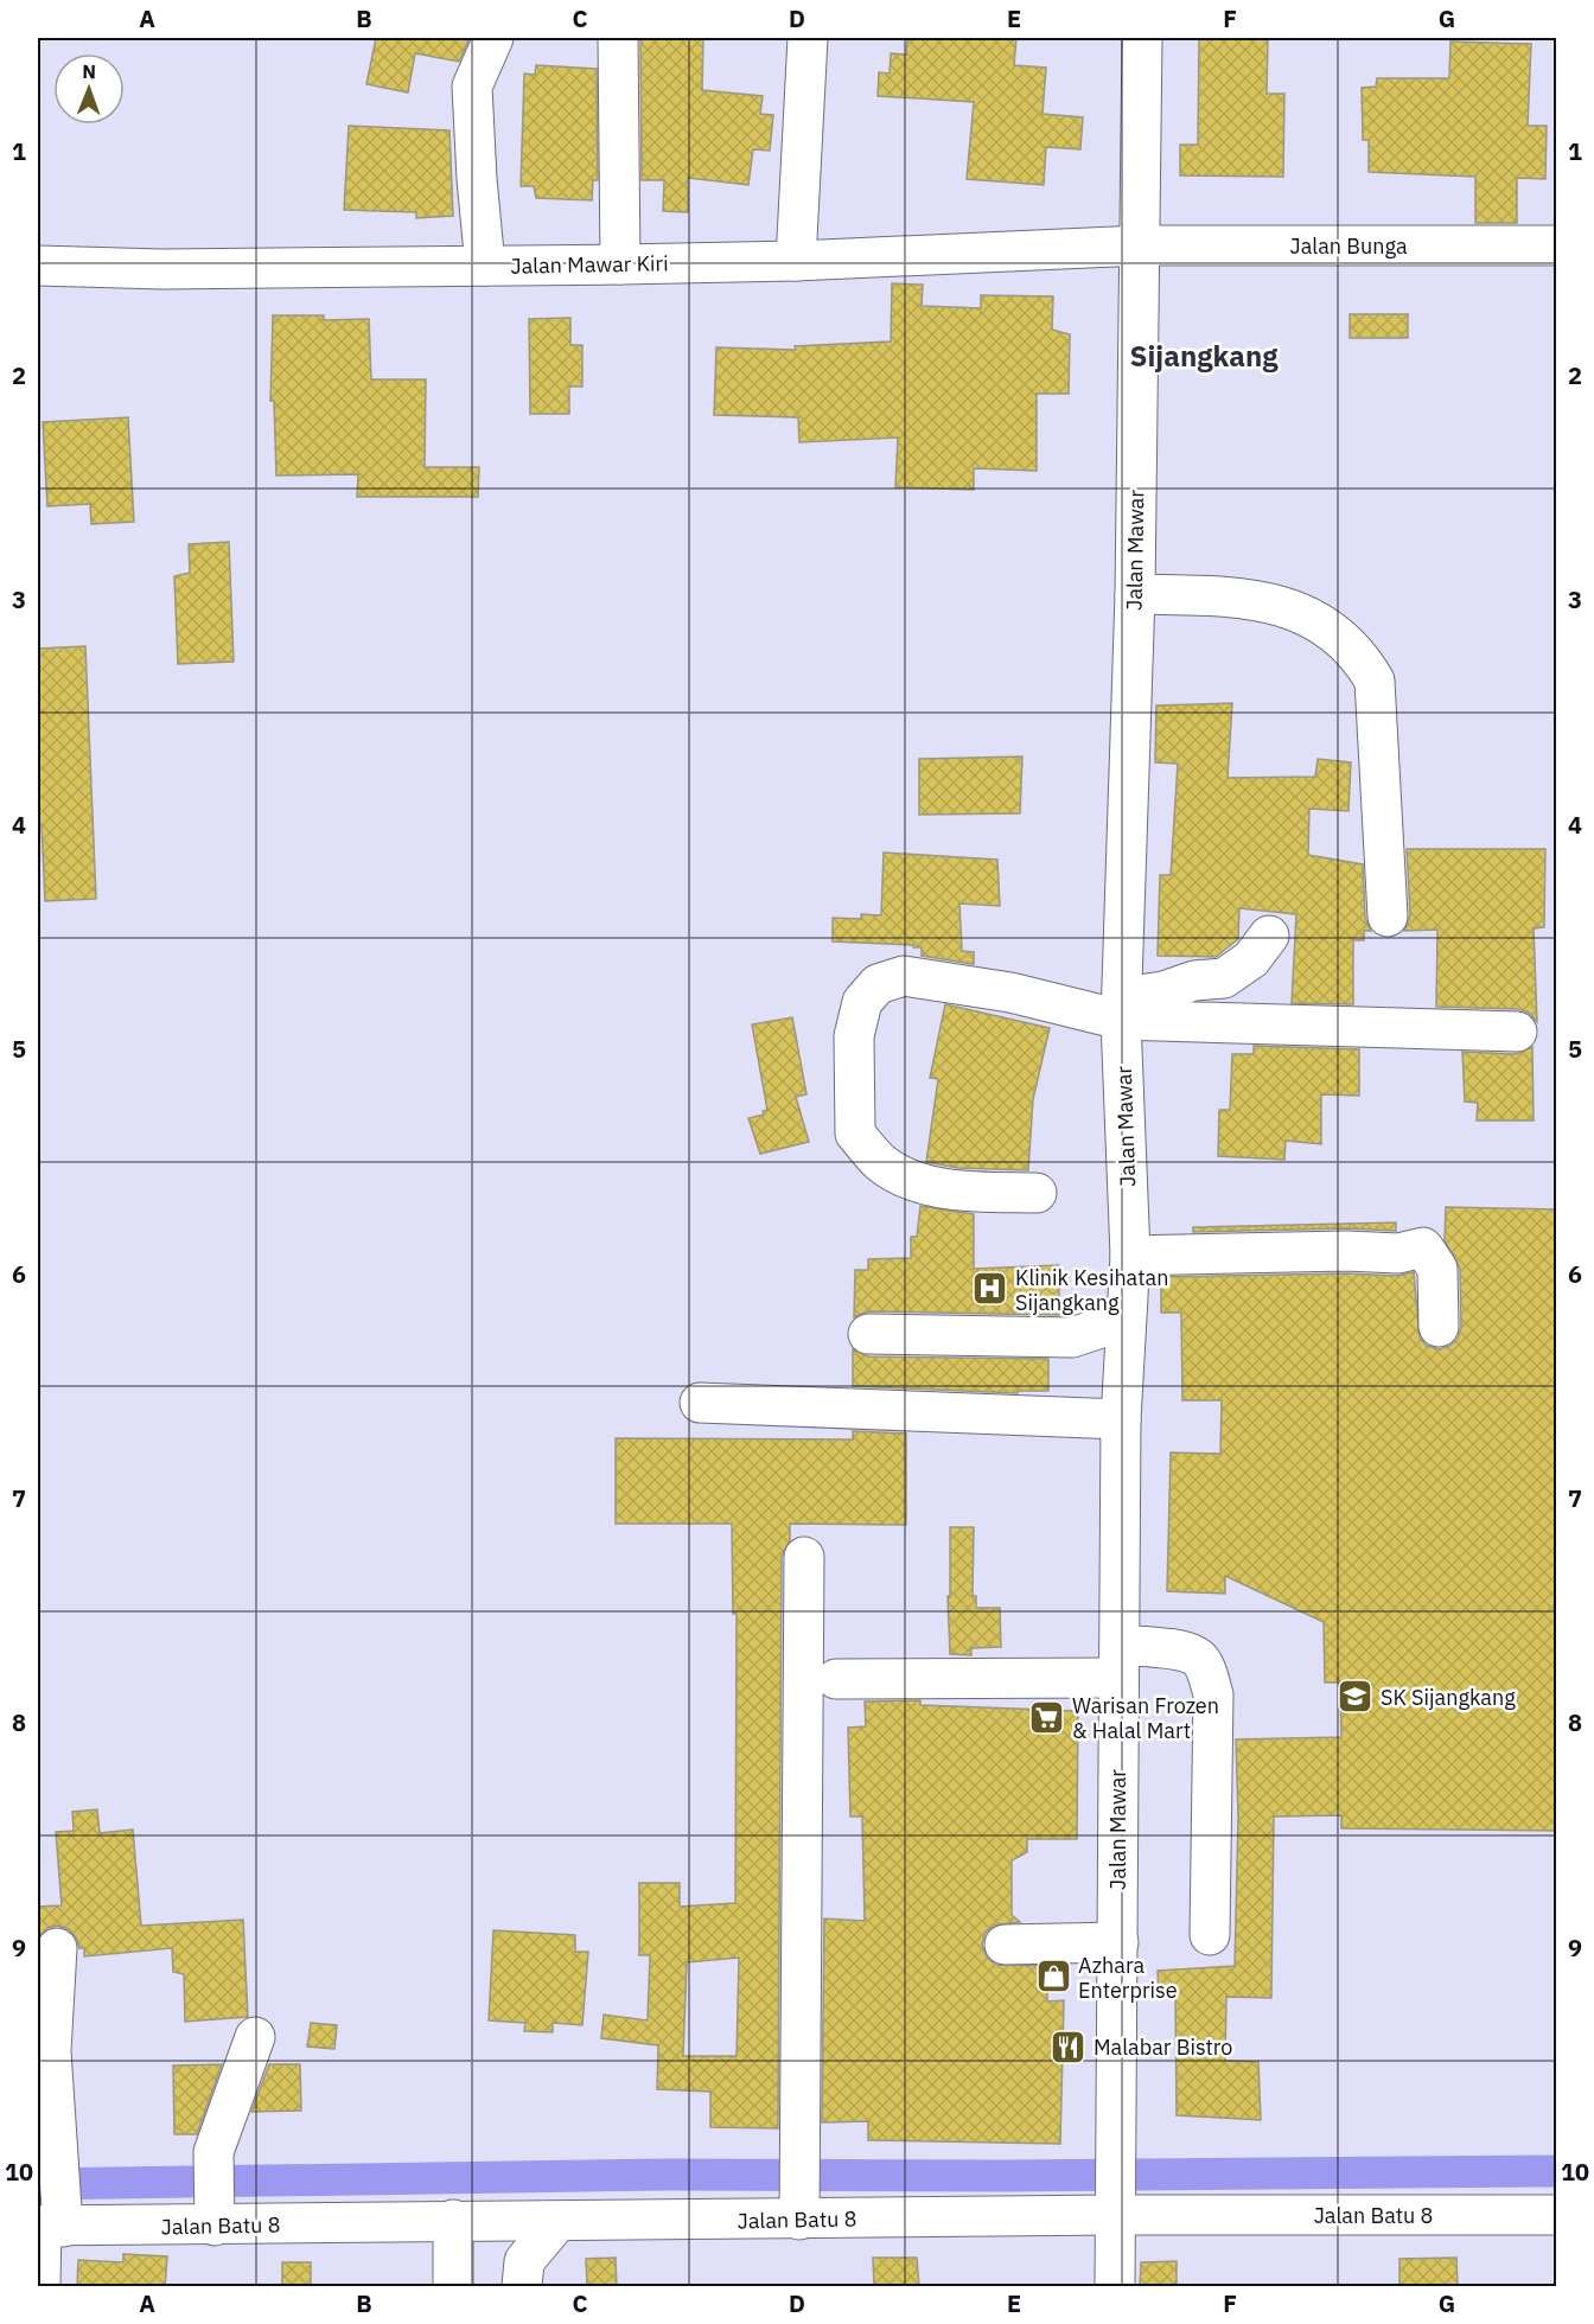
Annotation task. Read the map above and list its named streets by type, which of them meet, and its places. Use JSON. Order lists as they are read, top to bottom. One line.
{"streets":{"street":["Jalan Bunga","Jalan Mawar Kiri","Jalan Mawar","Jalan Batu 8"]},"crossings":[["Jalan Bunga","Jalan Mawar Kiri"],["Jalan Bunga","Jalan Mawar"],["Jalan Mawar Kiri","Jalan Mawar"],["Jalan Mawar","Jalan Batu 8"]],"districts":["Sijangkang"],"places":{"hospital":["Klinik Kesihatan Sijangkang"],"school or university":["SK Sijangkang"],"supermarket":["Warisan Frozen & Halal Mart"],"shop":["Azhara Enterprise"],"restaurant":["Malabar Bistro"]},"north":"top","grid":{"columns":["A","B","C","D","E","F","G"],"rows":["1","2","3","4","5","6","7","8","9","10"]}}
